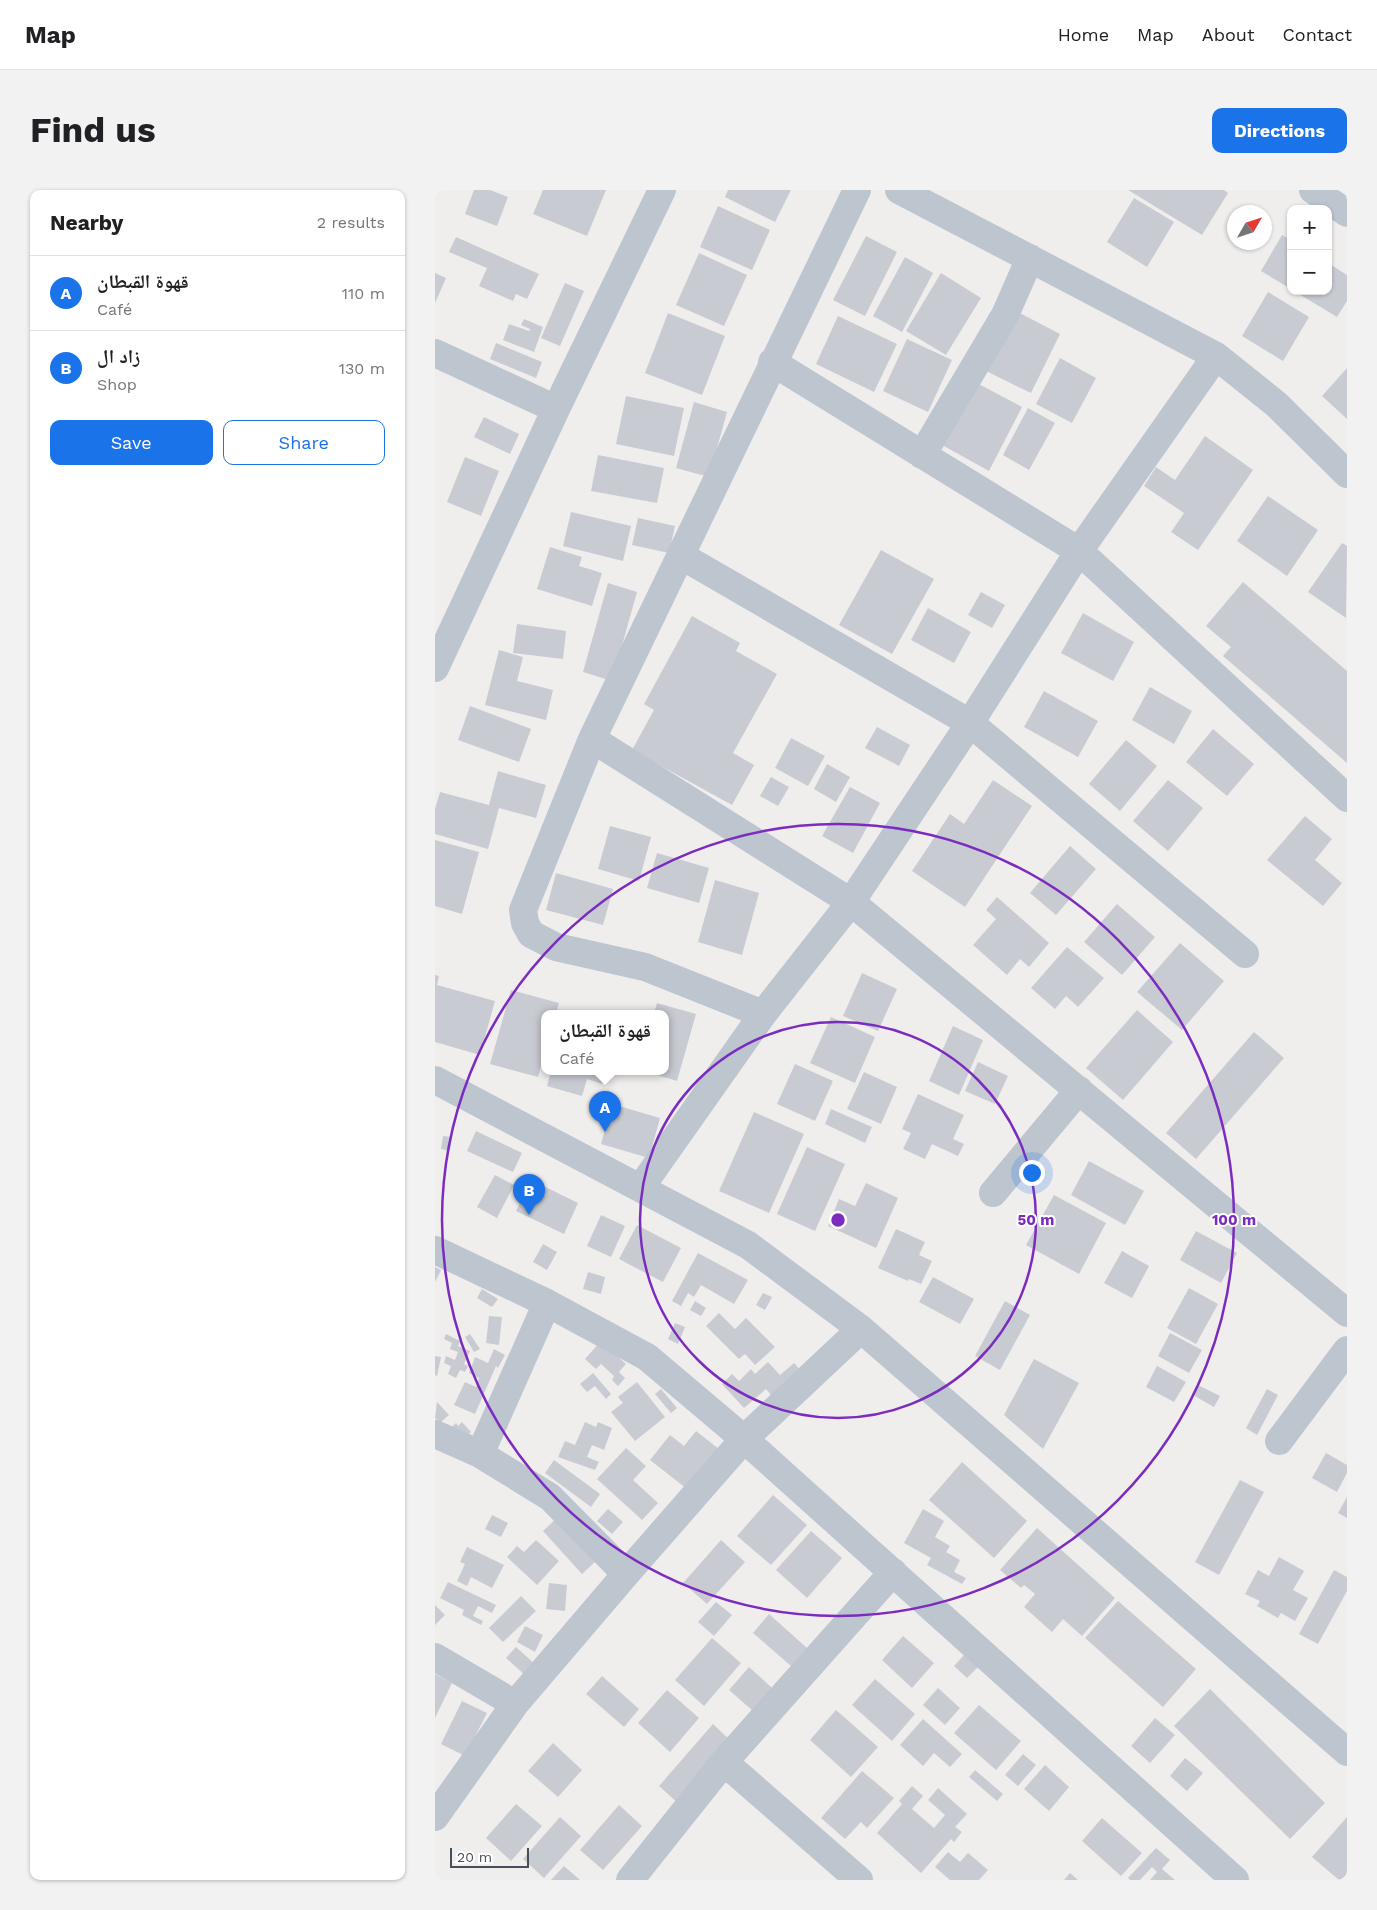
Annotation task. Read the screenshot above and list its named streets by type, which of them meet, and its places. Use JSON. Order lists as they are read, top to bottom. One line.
{"scale_bar":"20 m","north":"top right","page":{"header":"Map","nav":["Home","Map","About","Contact"],"buttons":["Directions",["Save","Share"]],"title":"Find us","heading":["Nearby","2 results"],"map_buttons":["+","−"],"list":[{"mark":"A","name":"قهوة القبطان","note":"Café","value":"110 m"},{"mark":"B","name":"زاد ال","note":"Shop","value":"130 m"}],"popup":["قهوة القبطان","Café"],"pins":["A","B"],"scale":"20 m"},"rings":["50 m","100 m"]}
